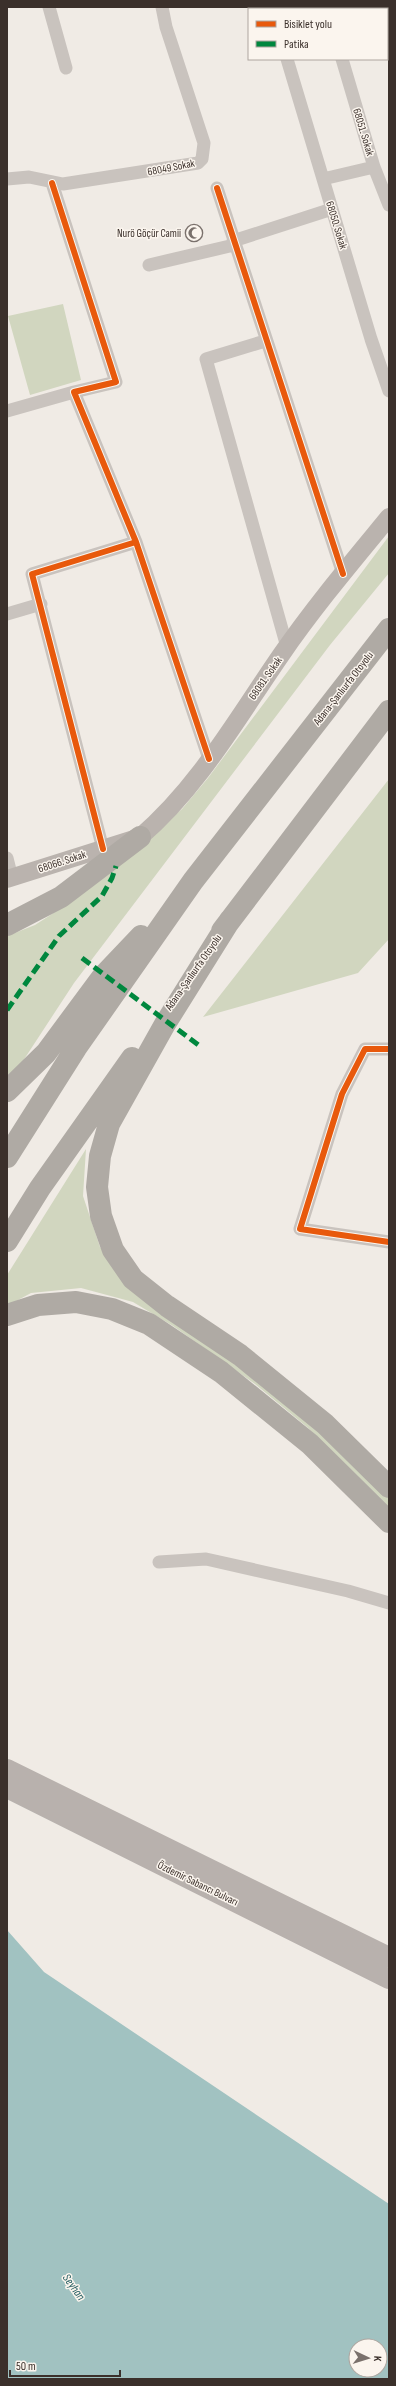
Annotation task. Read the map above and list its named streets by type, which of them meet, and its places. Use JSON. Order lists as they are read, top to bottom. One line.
{"streets":{"highway":["Adana-Şanlıurfa Otoyolu"],"main road":["68081. Sokak","68066. Sokak","Özdemir Sabancı Bulvarı"],"street":["68051. Sokak","68049 Sokak","68050. Sokak"]},"crossings":[["68081. Sokak","68066. Sokak"]],"water":["Seyhan"],"places":{"mosque":["Nurö Göçür Camii"]},"legend":["Bisiklet yolu","Patika"],"scale_bar":"50 m","north":"right"}
